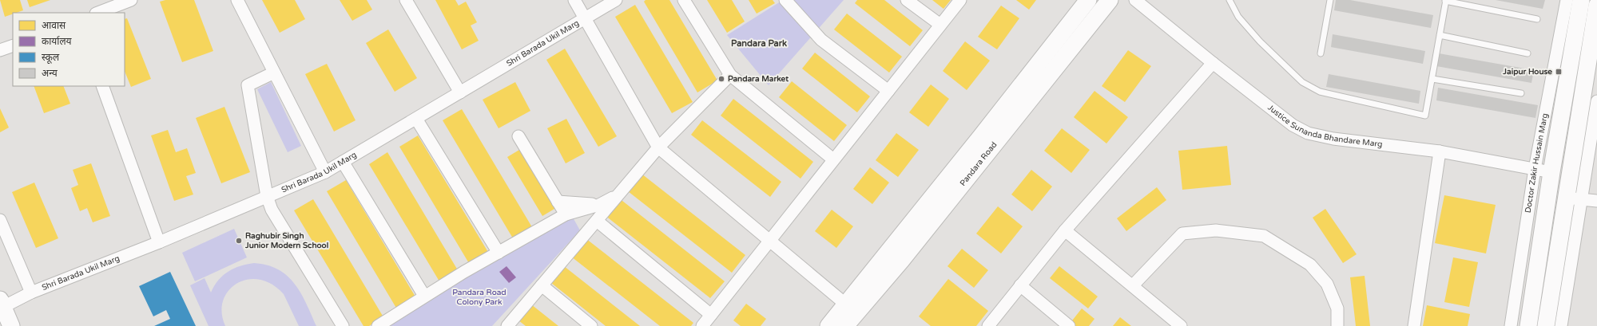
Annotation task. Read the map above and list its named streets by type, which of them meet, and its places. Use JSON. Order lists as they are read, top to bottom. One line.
{"streets":{"main road":["Doctor Zakir Hussain Marg","Pandara Road"],"street":["Shri Barada Ukil Marg","Justice Sunanda Bhandare Marg"]},"crossings":[["Justice Sunanda Bhandare Marg","Doctor Zakir Hussain Marg"]],"districts":["Pandara Park"],"parks":["Pandara Road Colony Park"],"places":{"transit":["Jaipur House"],"other":["Pandara Market","Raghubir Singh Junior Modern School"]},"legend":["आवास","कार्यालय","स्कूल","अन्य"]}
